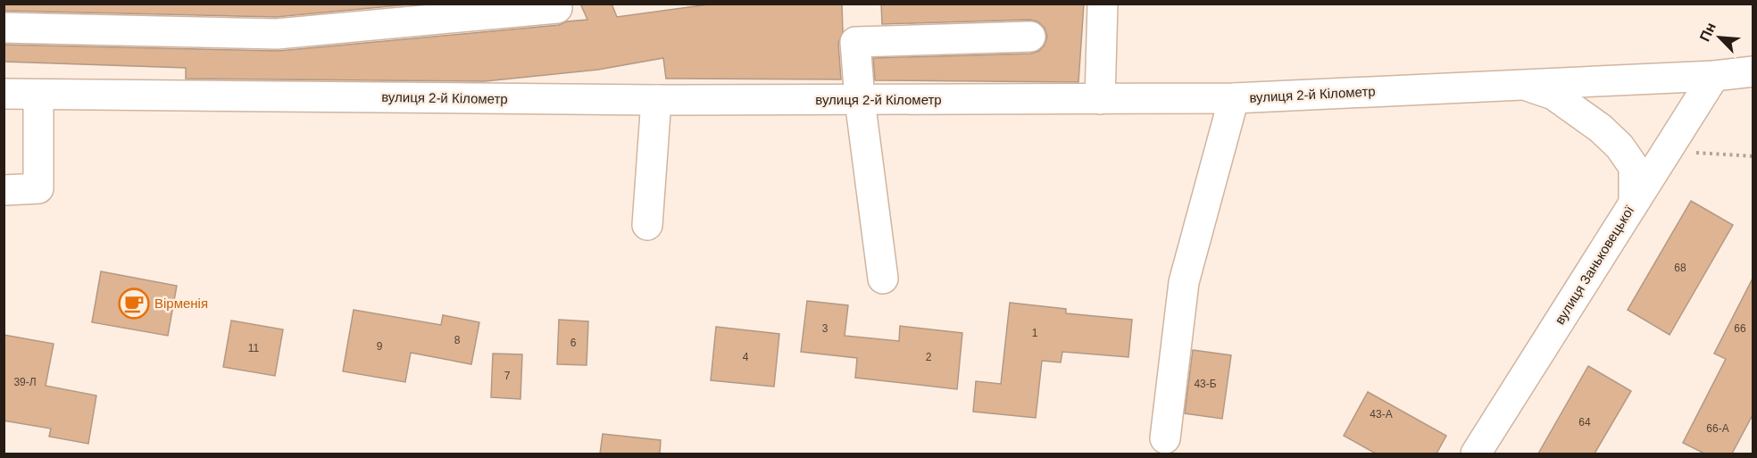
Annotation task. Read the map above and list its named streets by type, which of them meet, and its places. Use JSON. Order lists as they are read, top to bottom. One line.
{"streets":{"street":["вулиця 2-й Кілометр","вулиця Заньковецької"]},"crossings":[["вулиця 2-й Кілометр","вулиця Заньковецької"]],"places":{"cafe":["Вірменія"]},"house_numbers":["68","3","66","1","8","6","9","11","4","2","7","39-Л","43-Б","43-А","64","66-А"],"north":"top left"}
